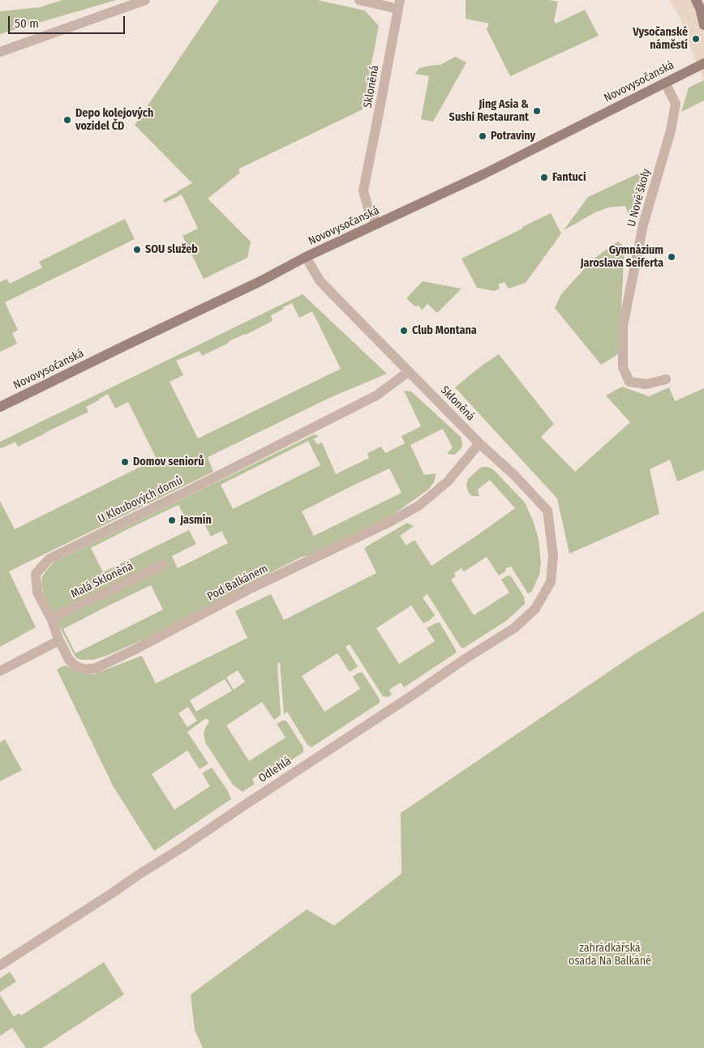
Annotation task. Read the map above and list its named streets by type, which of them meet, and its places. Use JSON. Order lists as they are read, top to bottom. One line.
{"streets":{"main road":["Novovysočanská"],"street":["Skloněná","U Nové školy","U Kloubových domů","Malá Skloněná","Pod Balkánem","Odlehlá"]},"crossings":[["Novovysočanská","Skloněná"],["Novovysočanská","U Nové školy"],["Skloněná","U Kloubových domů"],["Skloněná","Pod Balkánem"],["Skloněná","Odlehlá"],["U Kloubových domů","Malá Skloněná"],["U Kloubových domů","Pod Balkánem"]],"parks":["zahrádkářská osada Na Balkáně"],"places":["Vysočanské náměstí","Jing Asia & Sushi Restaurant","Depo kolejových vozidel ČD","Potraviny","Fantuci","SOU služeb","Gymnázium Jaroslava Seiferta","Club Montana","Domov seniorů","Jasmín"],"scale_bar":"50 m"}
